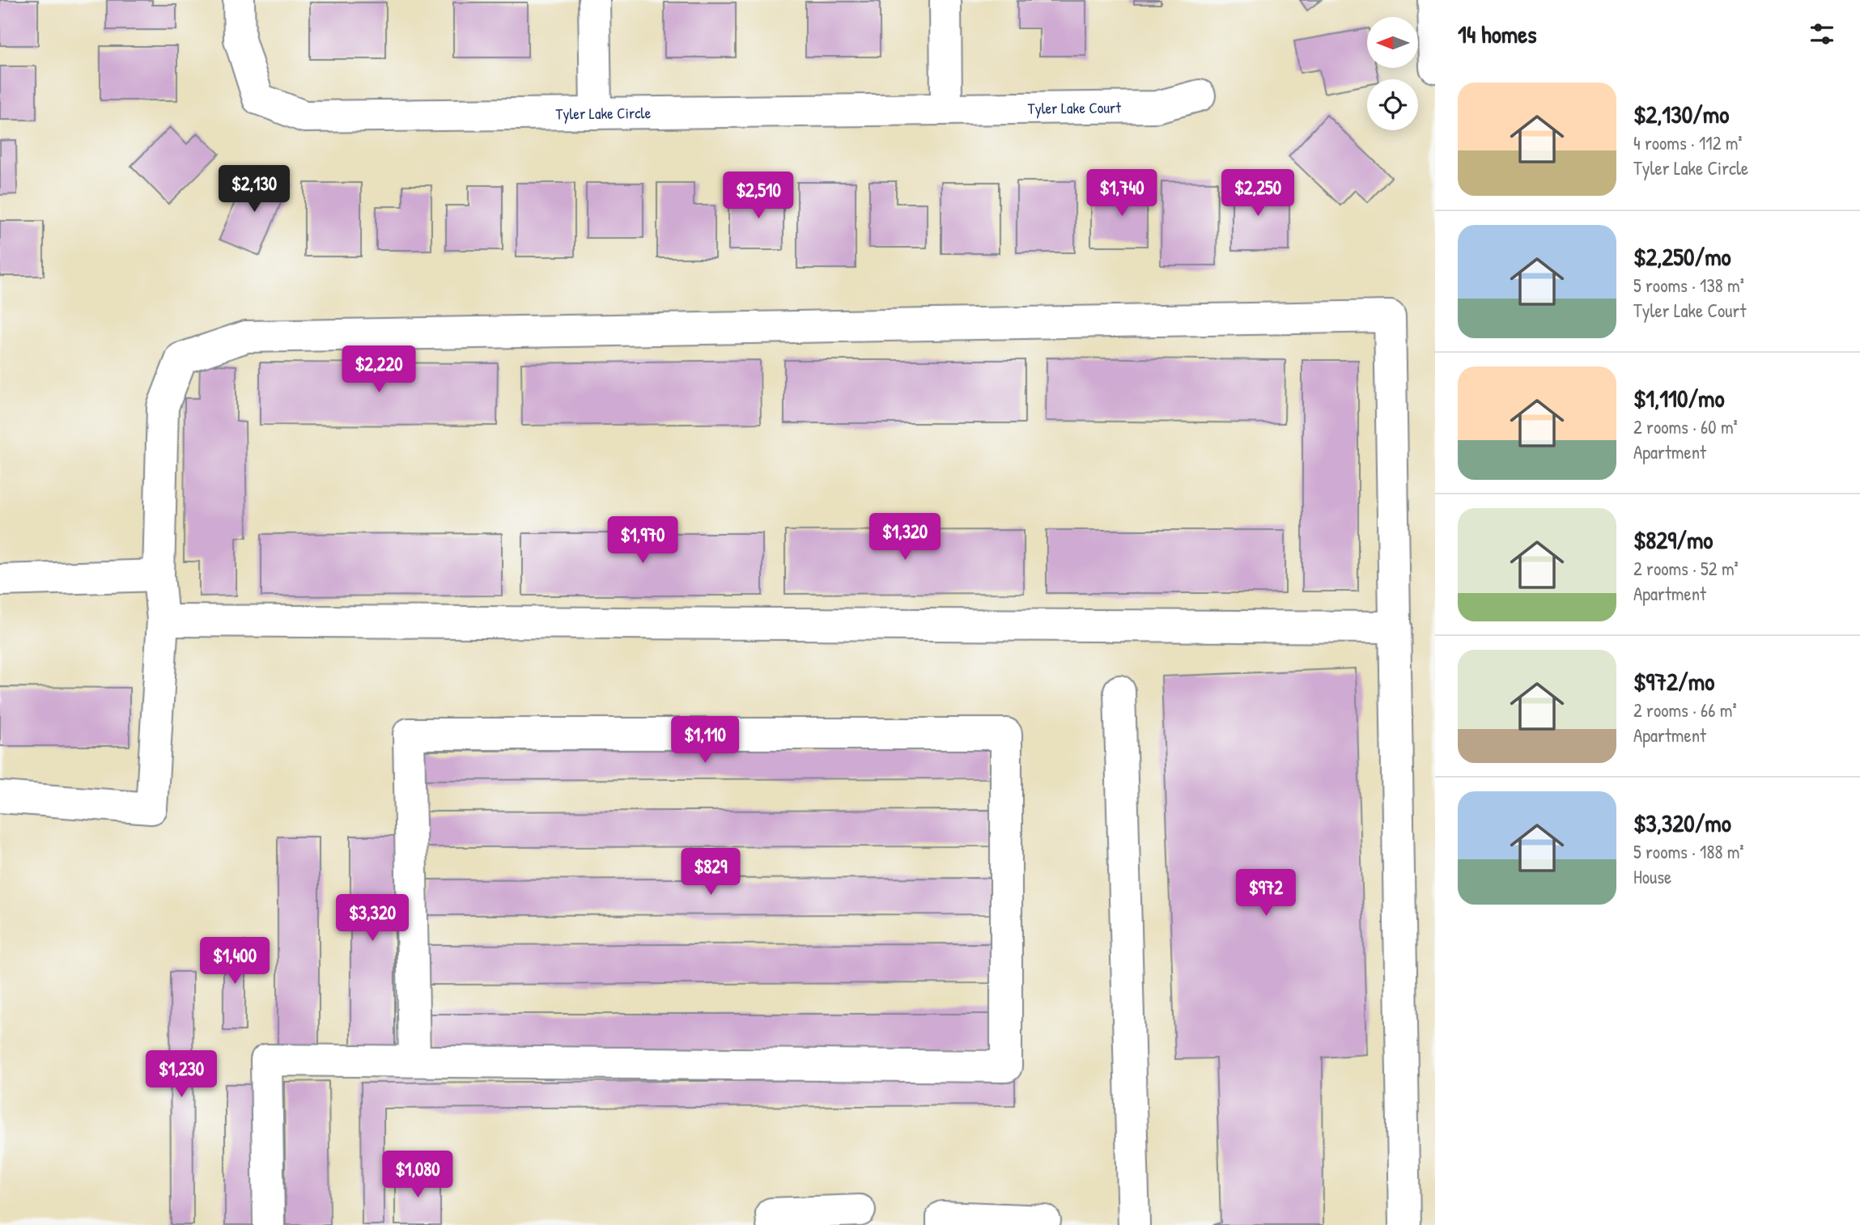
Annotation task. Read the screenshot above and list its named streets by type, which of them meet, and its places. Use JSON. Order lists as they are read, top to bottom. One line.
{"streets":{"street":["Tyler Lake Court","Tyler Lake Circle"]},"crossings":[["Tyler Lake Court","Tyler Lake Circle"]],"north":"left","page":{"heading":"14 homes","list":[{"name":"$2,130/mo","note":"4 rooms · 112 m² · Tyler Lake Circle"},{"name":"$2,250/mo","note":"5 rooms · 138 m² · Tyler Lake Court"},{"name":"$1,110/mo","note":"2 rooms · 60 m² · Apartment"},{"name":"$829/mo","note":"2 rooms · 52 m² · Apartment"},{"name":"$972/mo","note":"2 rooms · 66 m² · Apartment"},{"name":"$3,320/mo","note":"5 rooms · 188 m² · House"}],"price":["$2,130","$1,740","$2,250","$2,510","$2,220","$1,320","$1,970","$1,110","$829","$972","$3,320","$1,400","$1,230","$1,080"]}}
